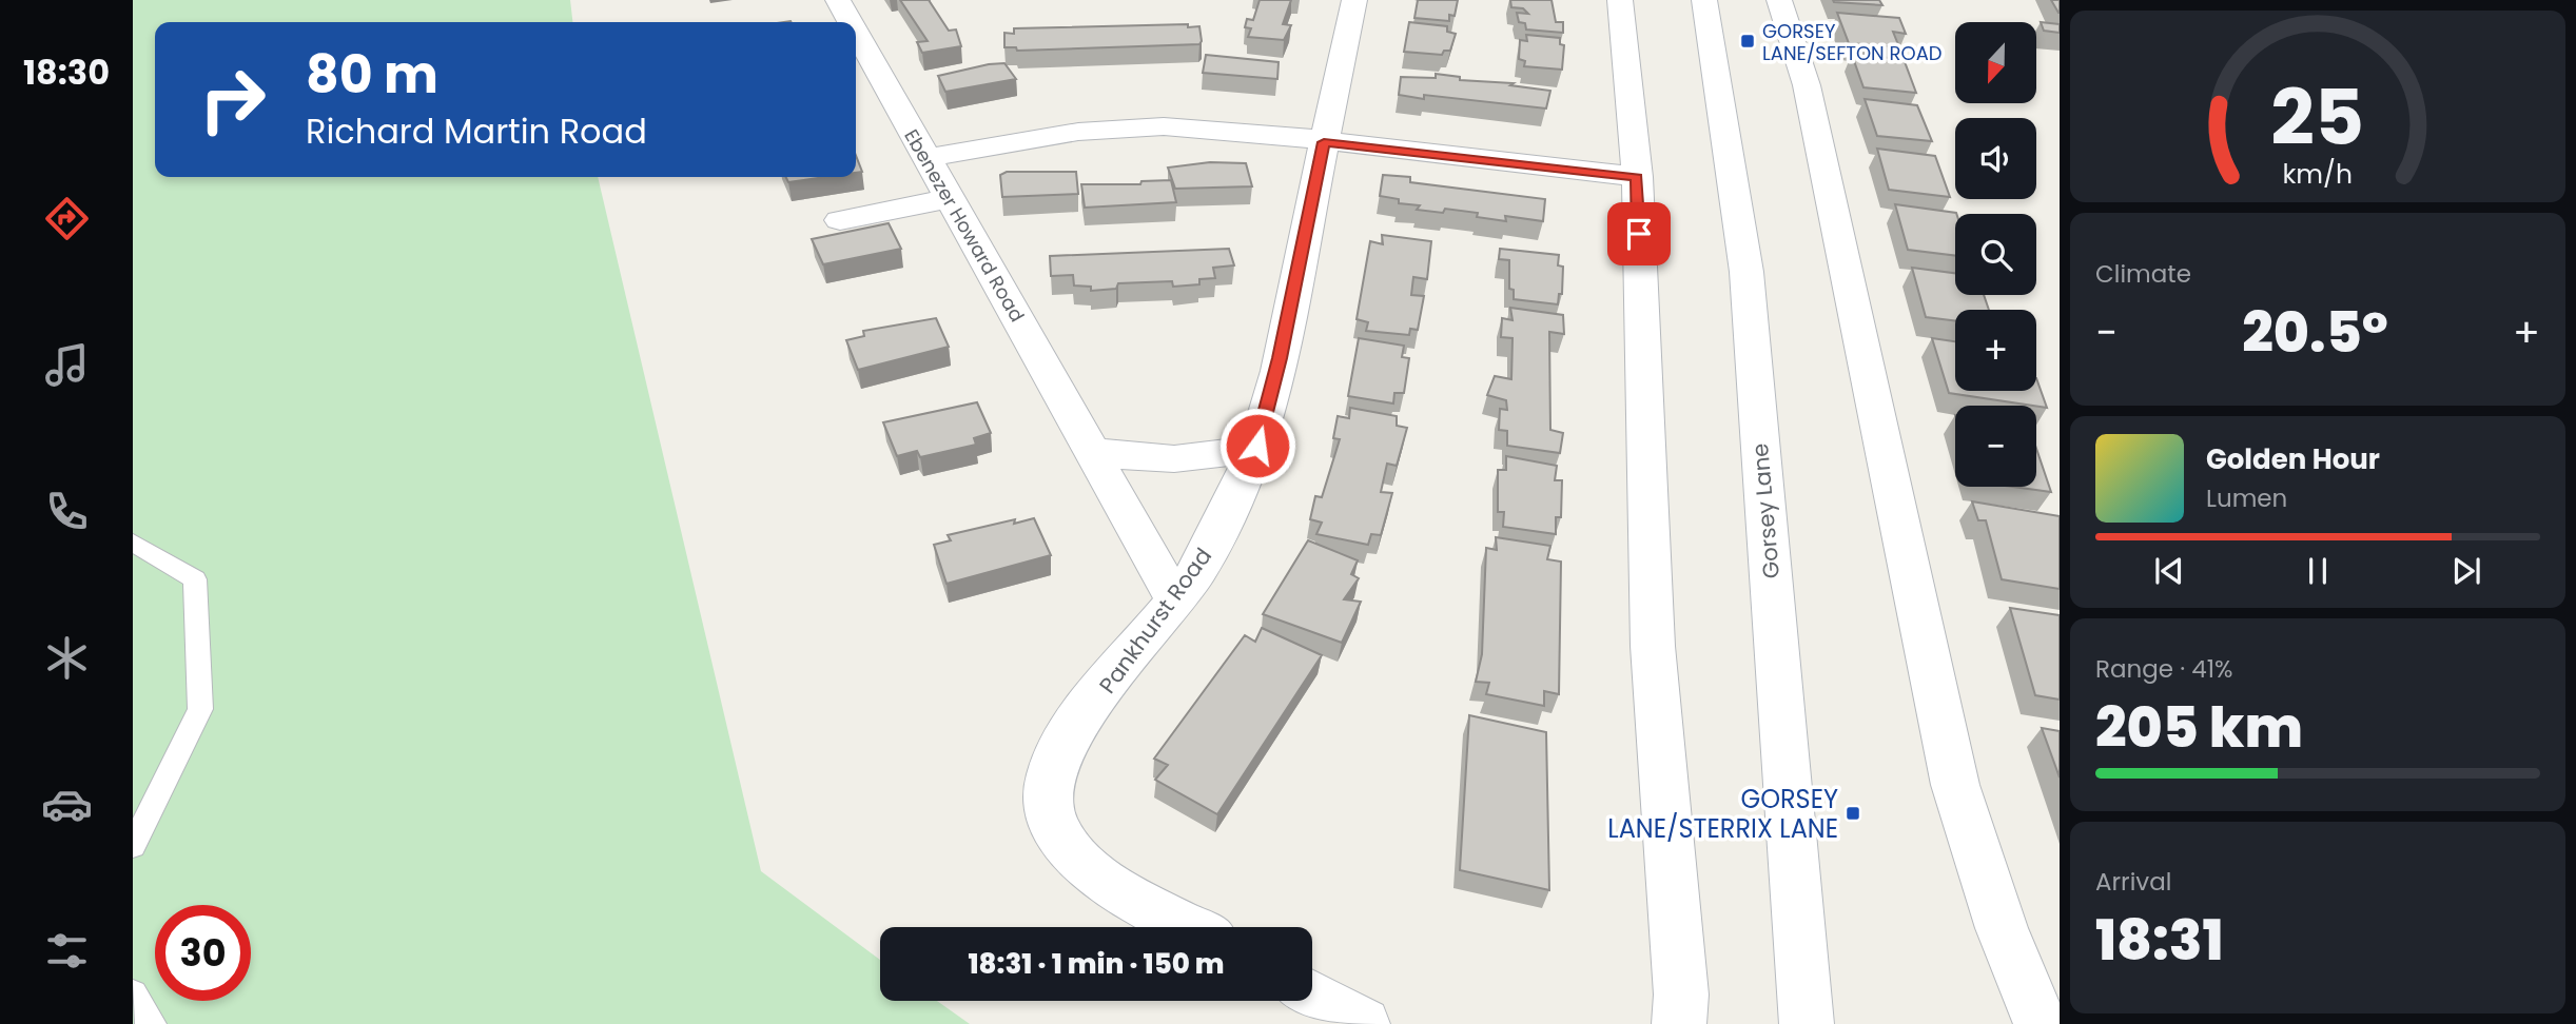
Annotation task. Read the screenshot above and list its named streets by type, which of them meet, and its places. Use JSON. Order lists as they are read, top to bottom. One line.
{"streets":{"street":["Ebenezer Howard Road","Gorsey Lane","Pankhurst Road"]},"crossings":[["Ebenezer Howard Road","Pankhurst Road"]],"places":{"transit":["GORSEY LANE/SEFTON ROAD","GORSEY LANE/STERRIX LANE"]},"north":"bottom","page":{"tabs":"18:30","map_buttons":["+","−"],"turn":["80 m","Richard Martin Road"],"tile":["Climate",["Range · 41%","205 km"],["Arrival","18:31"]],"heat":["−","20.5°","+"],"song":["Golden Hour","Lumen"],"limit":"30","trip":"18:31 · 1 min · 150 m","gauge":["25","km/h"]}}
